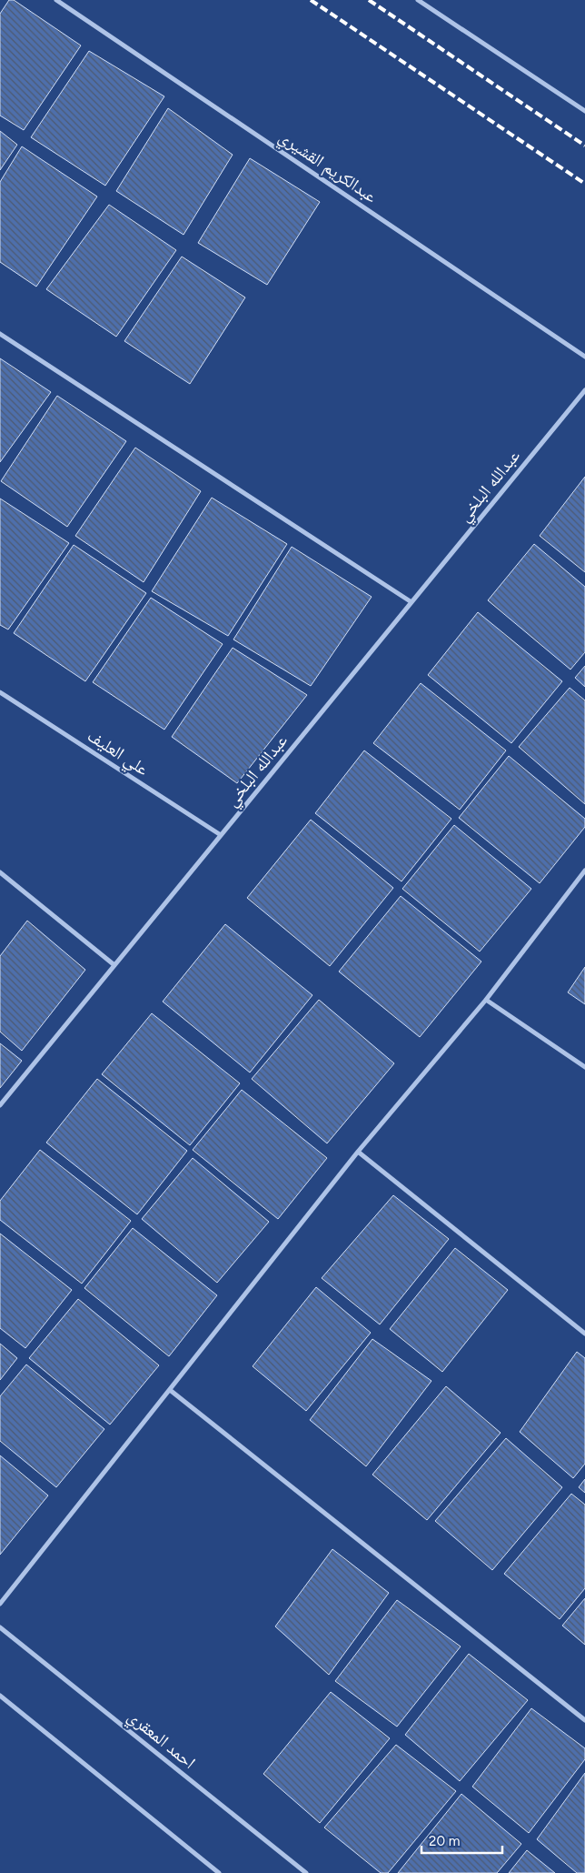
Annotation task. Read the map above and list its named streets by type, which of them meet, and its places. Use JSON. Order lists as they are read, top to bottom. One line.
{"streets":{"street":["عبدالكريم القشيري","عبدالله البلخي","علي العليف","احمد المعقري"]},"crossings":[["عبدالله البلخي","علي العليف"]],"scale_bar":"20 m"}
